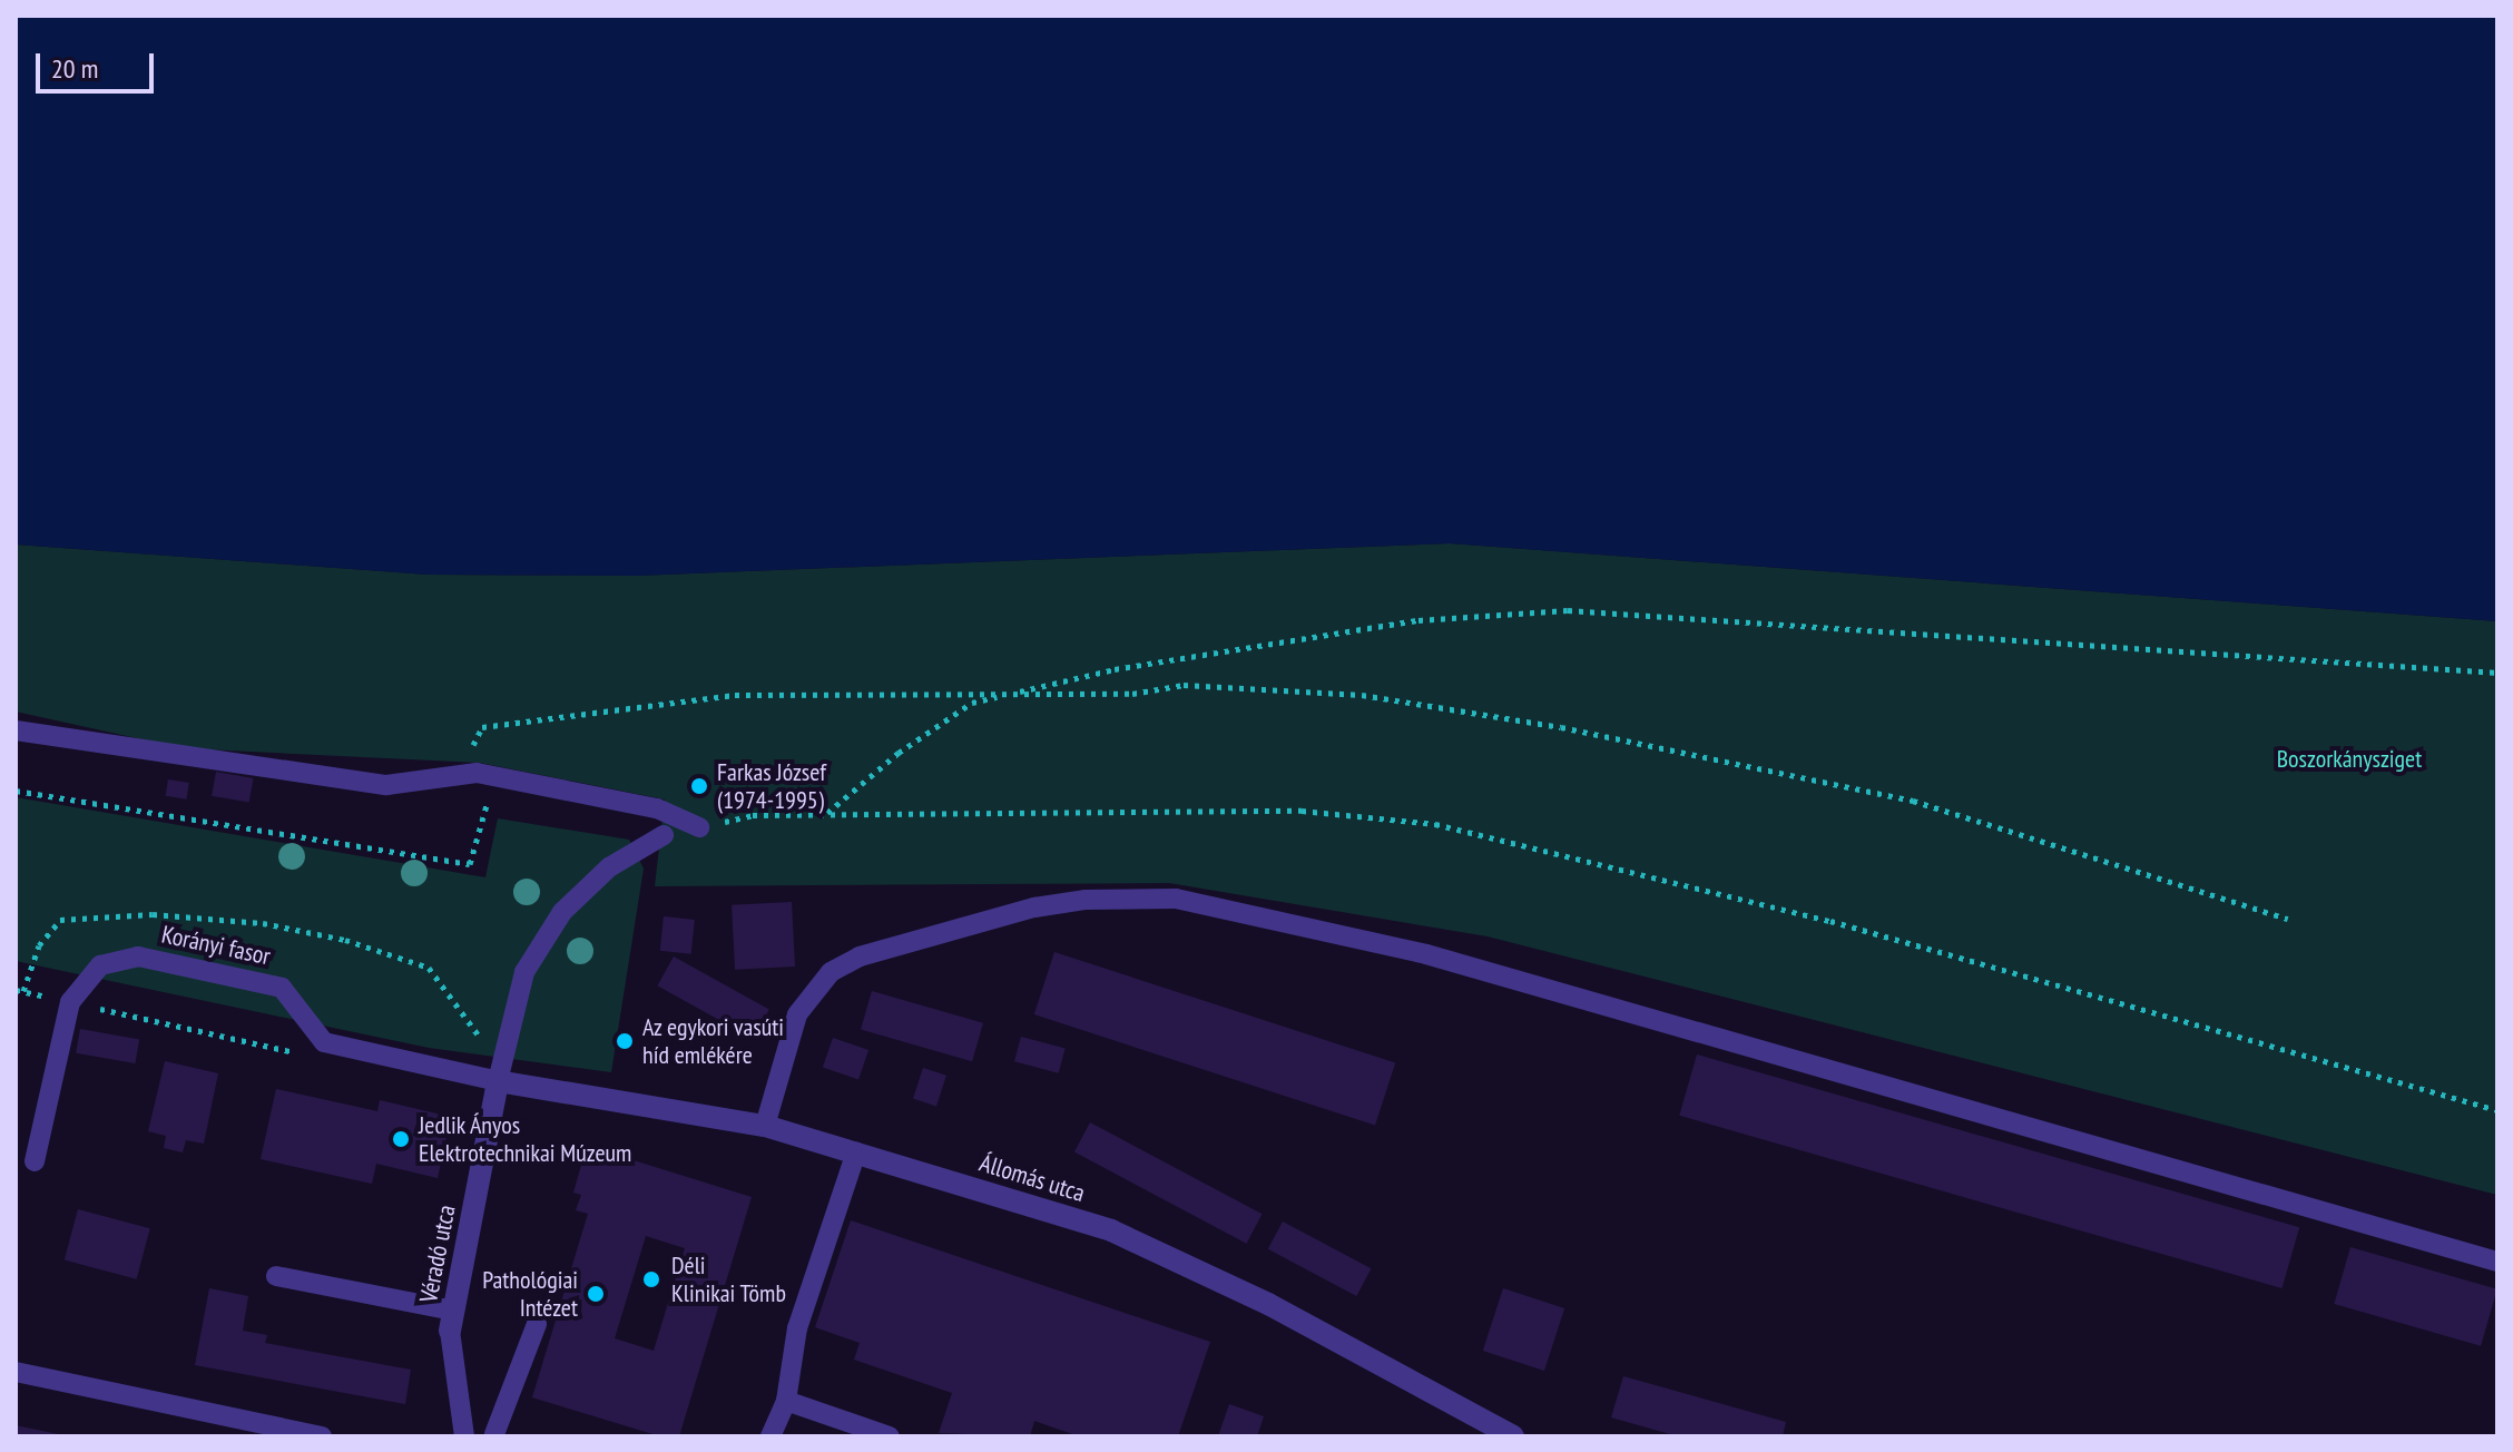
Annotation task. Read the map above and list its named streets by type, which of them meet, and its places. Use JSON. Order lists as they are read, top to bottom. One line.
{"streets":{"street":["Állomás utca","Véradó utca"],"lane":["Korányi fasor"]},"crossings":[["Korányi fasor","Állomás utca"],["Korányi fasor","Véradó utca"],["Állomás utca","Véradó utca"]],"parks":["Boszorkánysziget"],"places":["Farkas József (1974-1995)","Az egykori vasúti híd emlékére","Jedlik Ányos Elektrotechnikai Múzeum","Déli Klinikai Tömb","Pathológiai Intézet"],"scale_bar":"20 m"}
